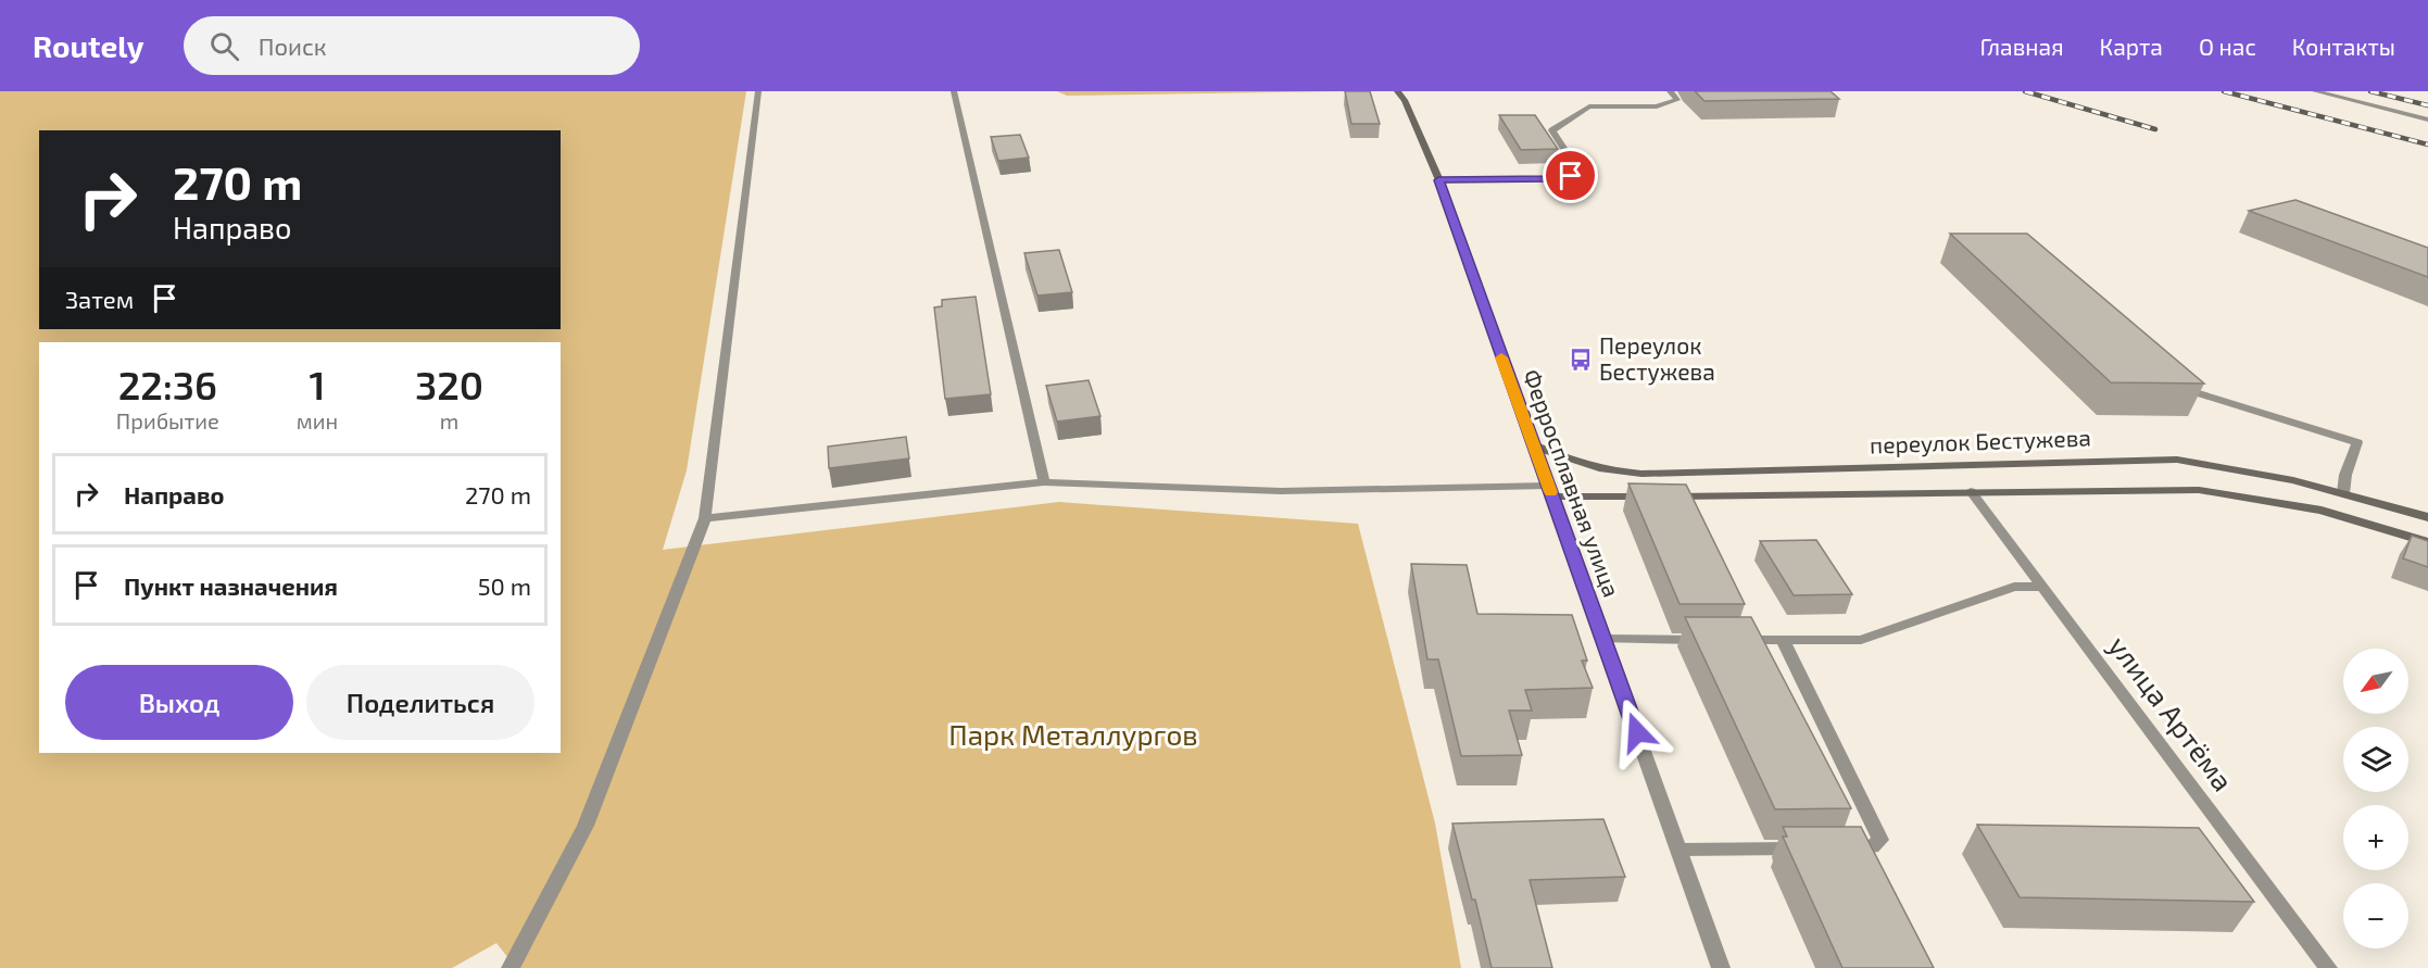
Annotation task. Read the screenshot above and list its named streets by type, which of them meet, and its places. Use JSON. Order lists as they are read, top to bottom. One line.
{"streets":{"main road":["переулок Бестужева","Ферросплавная улица"],"street":["улица Артёма"]},"crossings":[["переулок Бестужева","Ферросплавная улица"],["переулок Бестужева","улица Артёма"]],"parks":["Парк Металлургов"],"places":{"bus stop":["Переулок Бестужева"]},"north":"bottom left","page":{"header":"Routely","search":"Поиск","nav":["Главная","Карта","О нас","Контакты"],"turn":["270 m","Направо"],"then":"Затем","eta":["22:36","Прибытие","1","мин","320","m"],"list":[{"name":"Направо","value":"270 m"},{"name":"Пункт назначения","value":"50 m"}],"map_buttons":["+","−"],"buttons":["Выход","Поделиться"]}}
